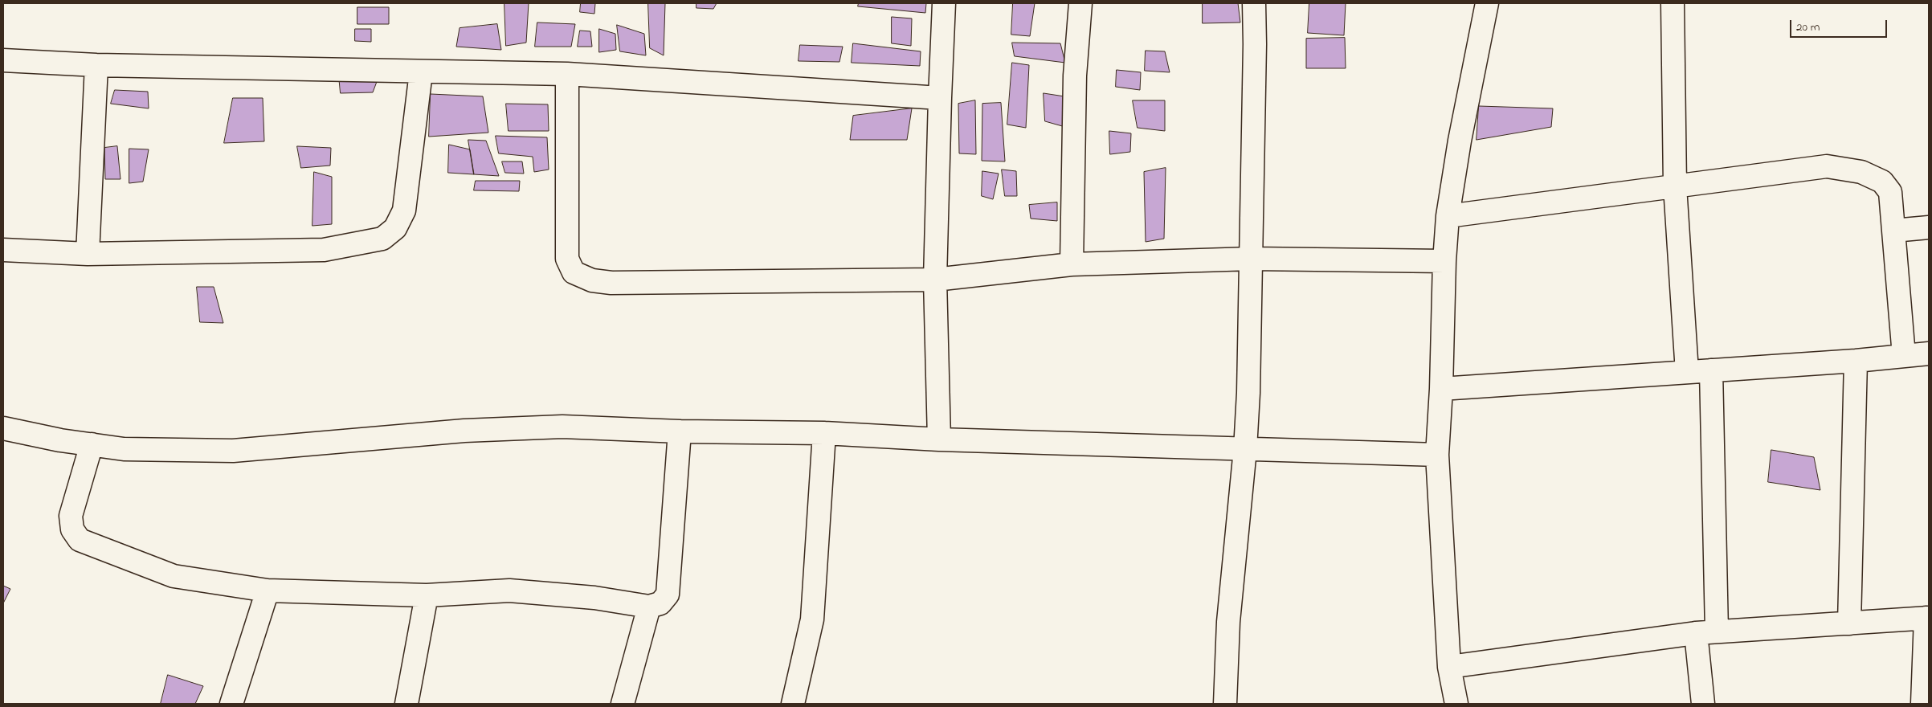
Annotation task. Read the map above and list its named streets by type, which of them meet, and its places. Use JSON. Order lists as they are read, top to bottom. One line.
{"scale_bar":"20 m"}
